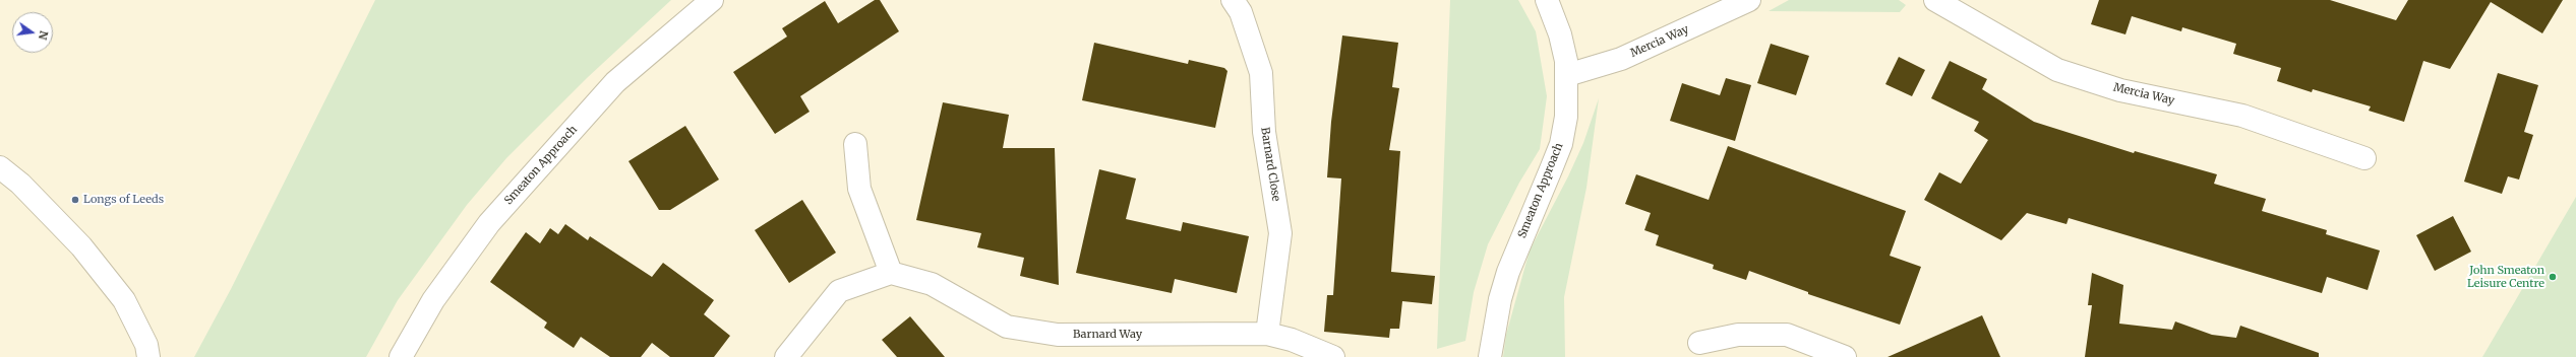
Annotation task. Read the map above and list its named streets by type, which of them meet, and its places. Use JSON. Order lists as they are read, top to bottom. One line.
{"streets":{"street":["Mercia Way","Barnard Close","Smeaton Approach","Barnard Way"]},"crossings":[["Mercia Way","Smeaton Approach"],["Barnard Close","Barnard Way"]],"places":["Longs of Leeds","John Smeaton Leisure Centre"],"north":"right"}
